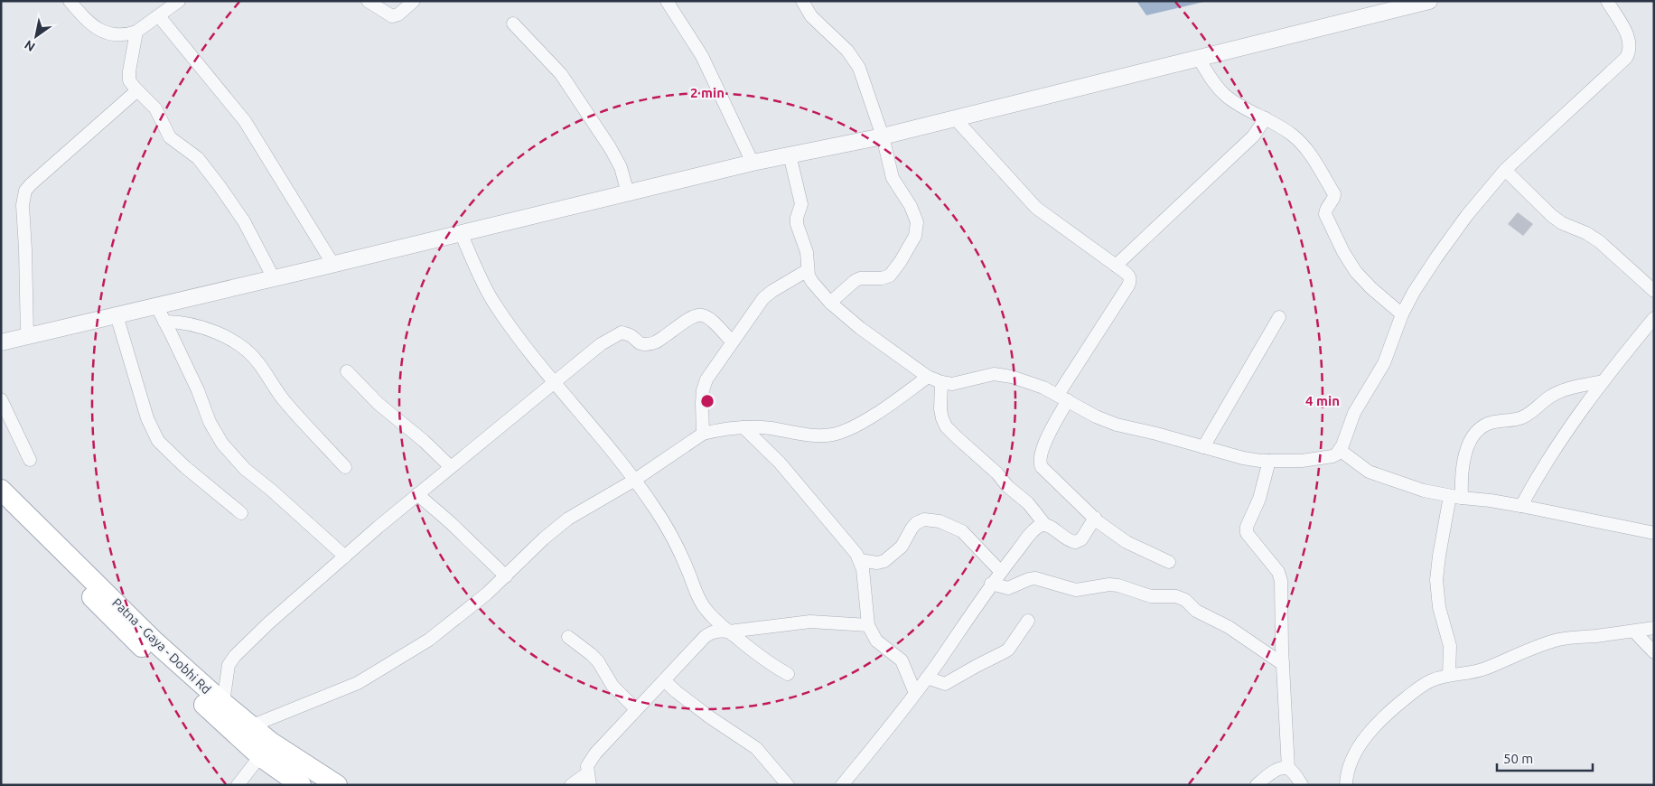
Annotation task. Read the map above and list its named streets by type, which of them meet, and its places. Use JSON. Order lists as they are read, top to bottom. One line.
{"streets":{"main road":["Patna - Gaya - Dobhi Rd"]},"scale_bar":"50 m","north":"bottom left","rings":["2 min","4 min"]}
